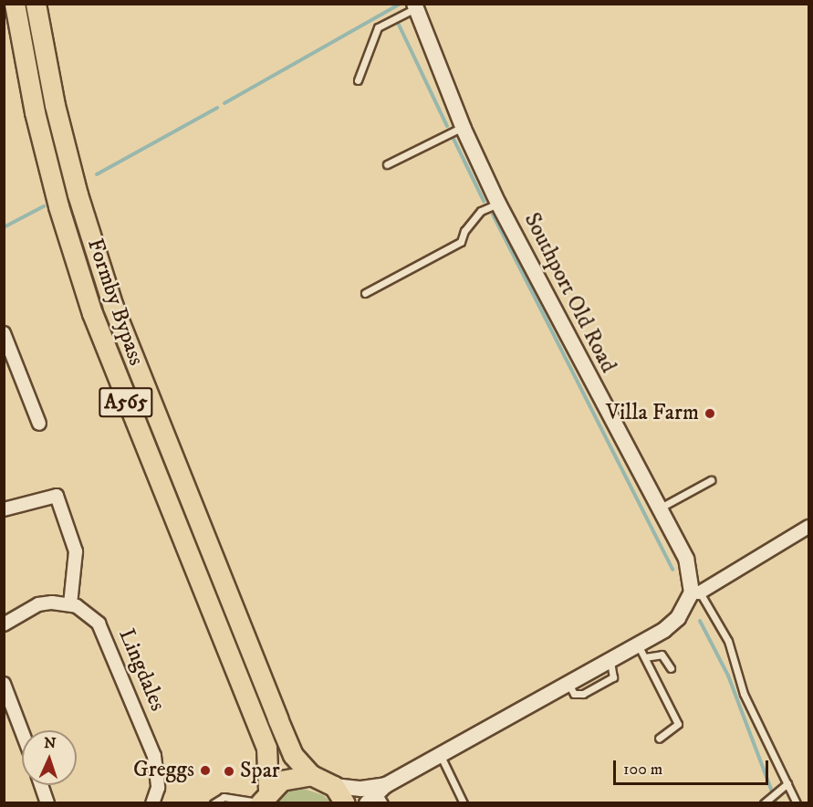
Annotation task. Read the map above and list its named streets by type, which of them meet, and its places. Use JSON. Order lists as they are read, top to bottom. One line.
{"streets":{"highway":["Formby Bypass","A565"],"street":["Southport Old Road","Lingdales"]},"crossings":[["Formby Bypass","A565"]],"places":["Villa Farm","Greggs","Spar"],"scale_bar":"100 m","north":"top"}
